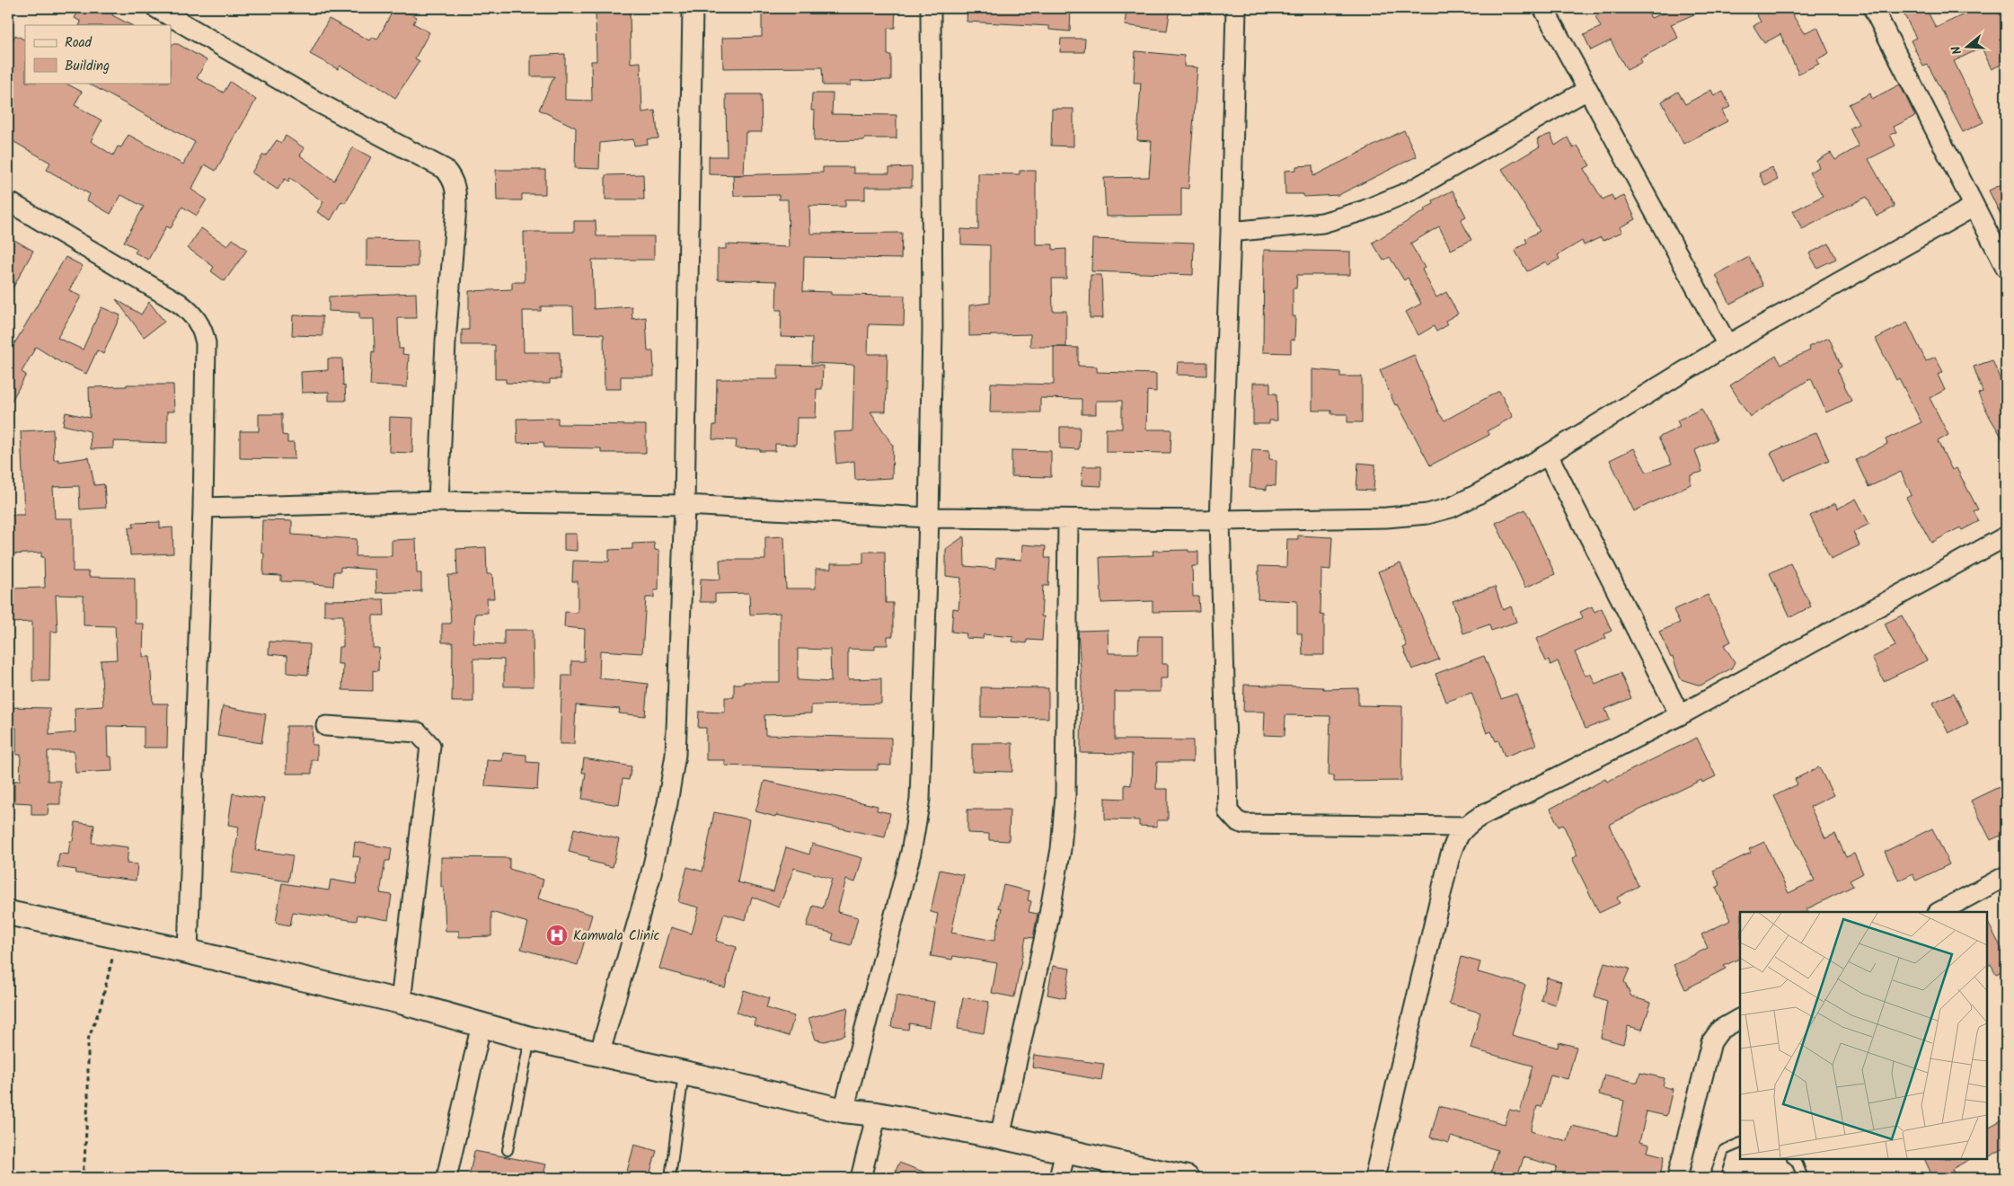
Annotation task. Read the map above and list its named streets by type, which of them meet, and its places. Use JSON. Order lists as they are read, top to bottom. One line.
{"places":{"hospital":["Kamwala Clinic"]},"legend":["Road","Building"],"north":"left"}
